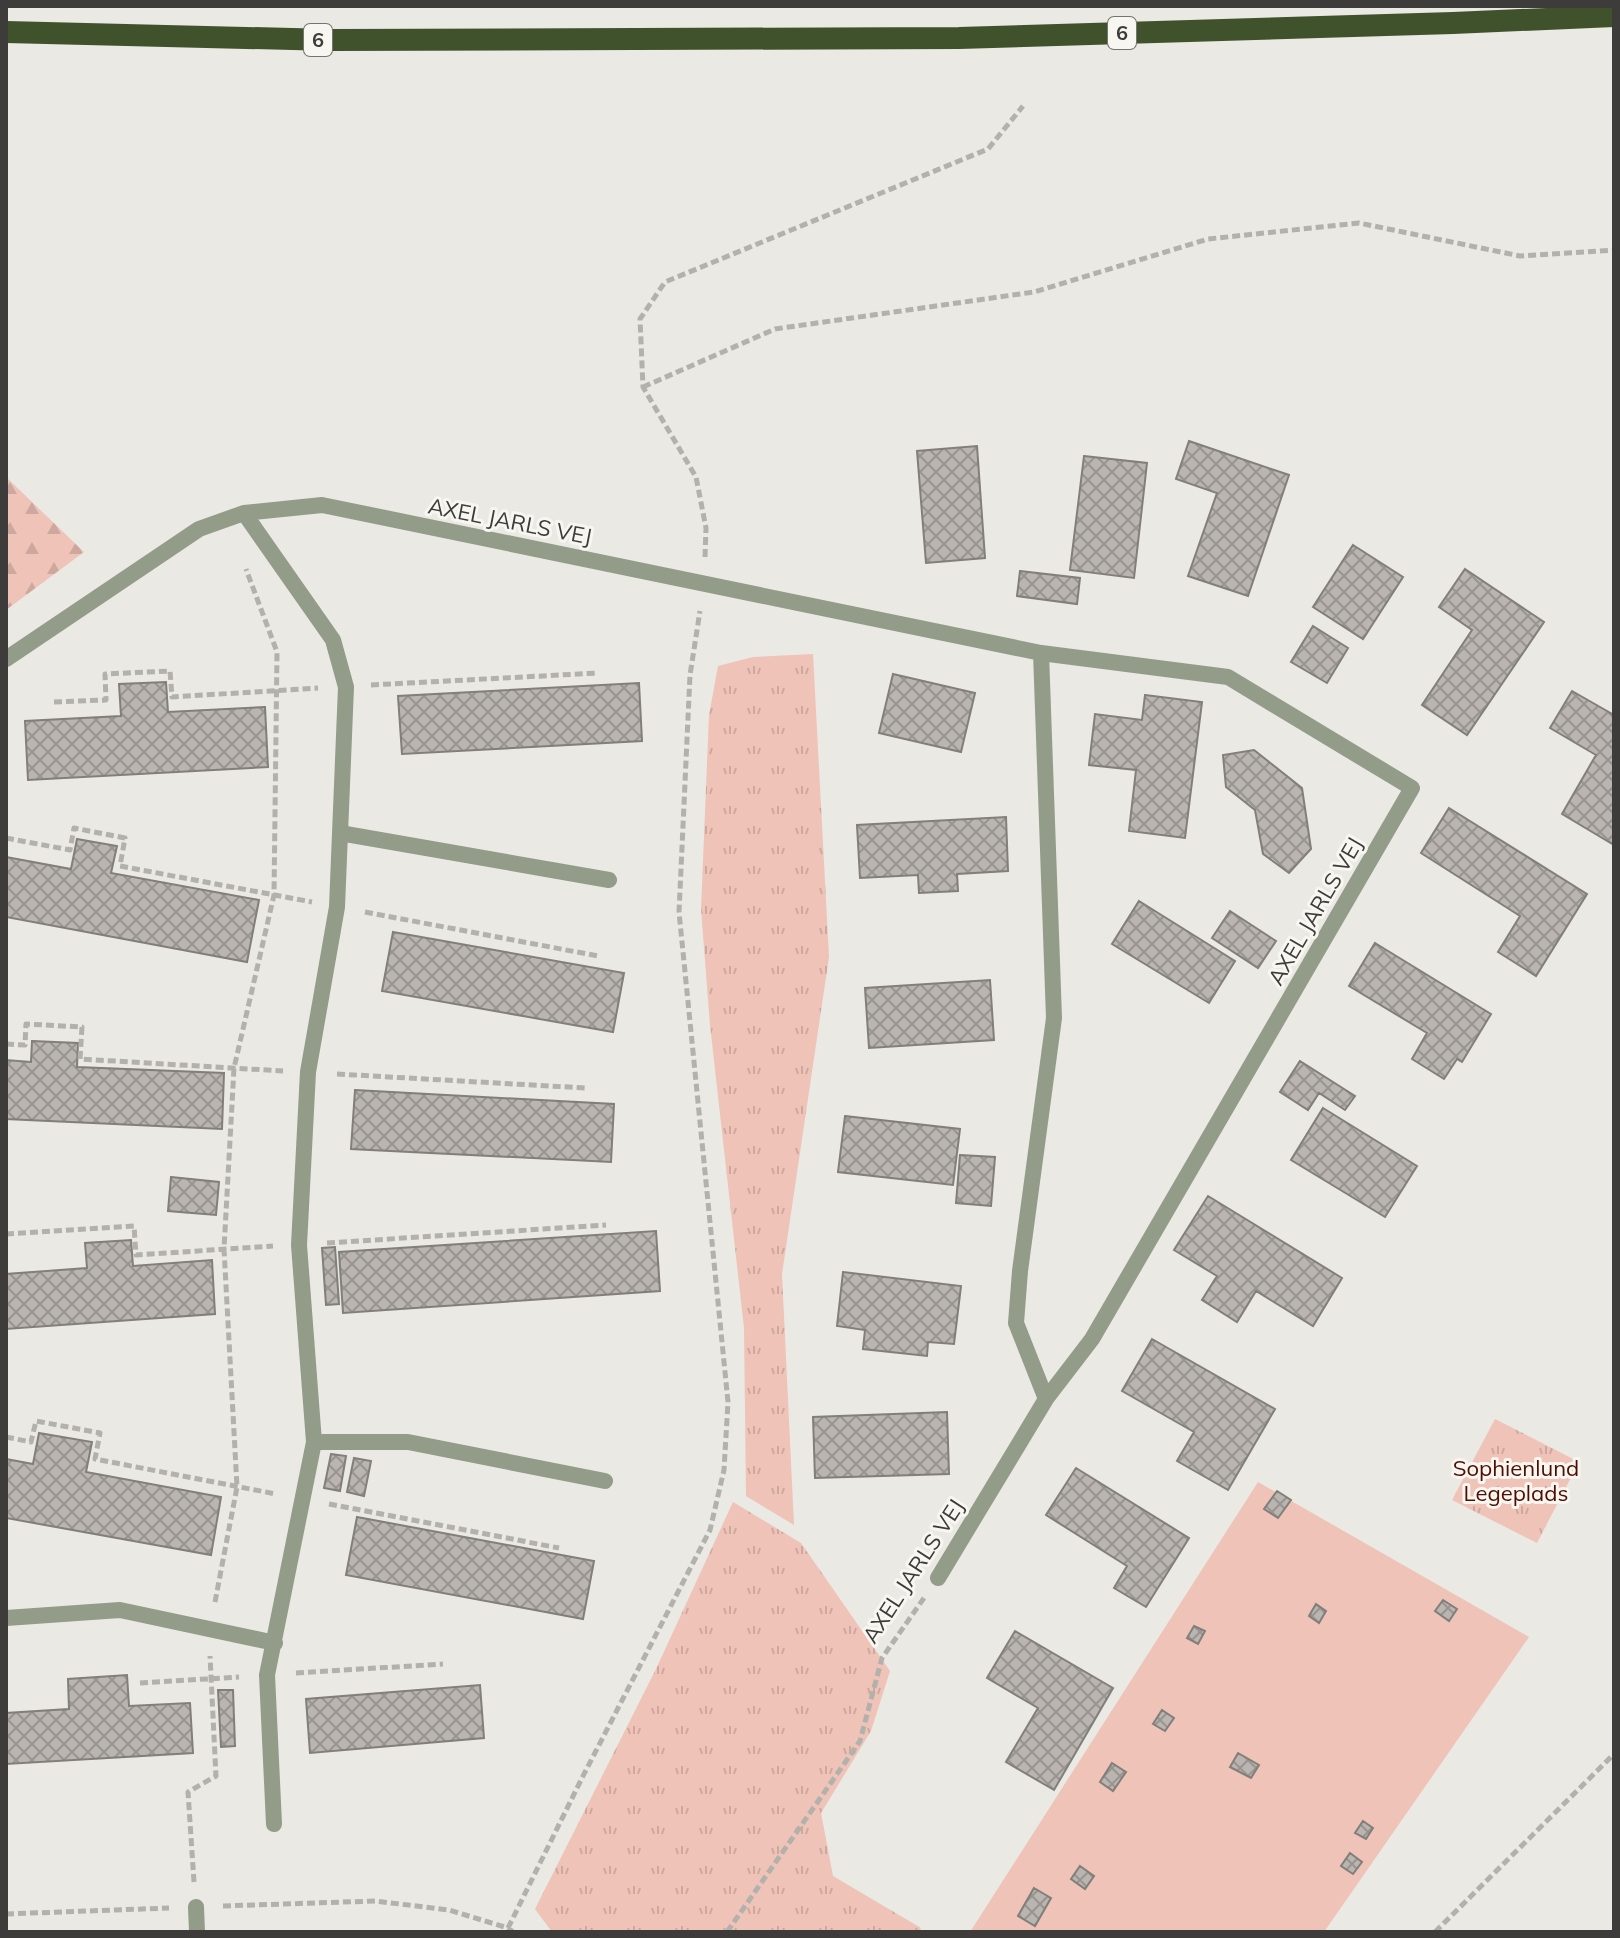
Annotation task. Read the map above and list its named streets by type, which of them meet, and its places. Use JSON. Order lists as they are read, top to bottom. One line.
{"streets":{"highway":["6"],"street":["AXEL JARLS VEJ"]},"parks":["Sophienlund Legeplads"]}
